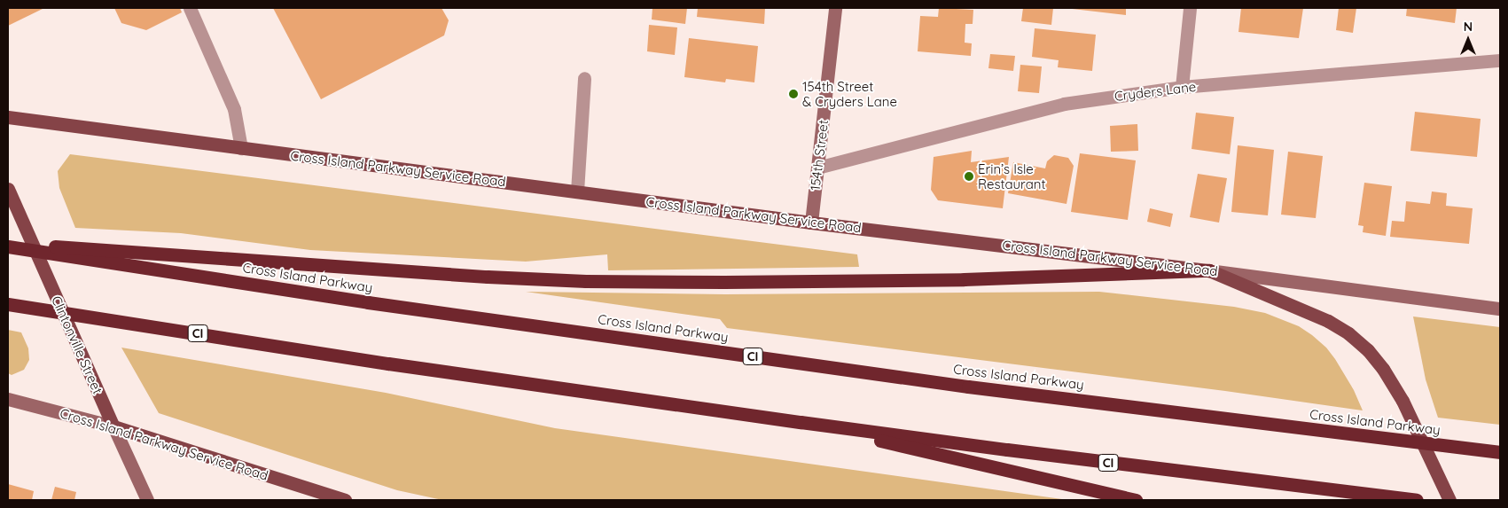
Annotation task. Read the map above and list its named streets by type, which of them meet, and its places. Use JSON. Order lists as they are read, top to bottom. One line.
{"streets":{"highway":["Cross Island Parkway","CI"],"main road":["Cross Island Parkway Service Road","Clintonville Street"],"street":["Cryders Lane","154th Street"]},"crossings":[["Cryders Lane","154th Street"],["154th Street","Cross Island Parkway Service Road"],["Cross Island Parkway Service Road","Clintonville Street"]],"places":["154th Street & Cryders Lane","Erin’s Isle Restaurant"],"north":"top"}
